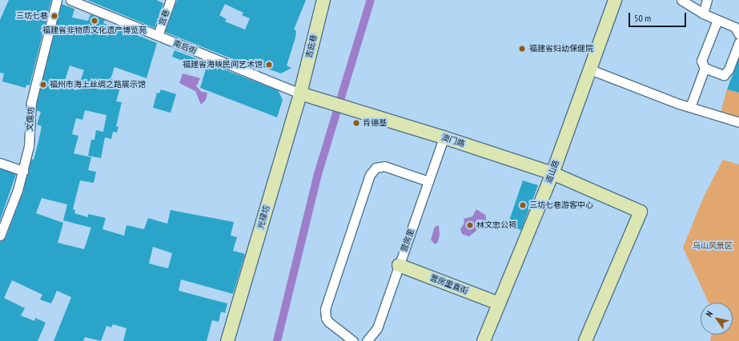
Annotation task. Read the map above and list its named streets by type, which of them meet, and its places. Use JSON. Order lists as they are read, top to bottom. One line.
{"streets":{"street":["宫巷","吉庇巷","南后街","文儒坊","澳门路","道山路","光禄坊","营房里","营房里直街"]},"crossings":[["宫巷","南后街"],["吉庇巷","南后街"],["吉庇巷","澳门路"],["吉庇巷","光禄坊"],["南后街","澳门路"],["南后街","光禄坊"],["澳门路","道山路"],["澳门路","光禄坊"],["澳门路","营房里"],["道山路","营房里直街"],["营房里","营房里直街"]],"parks":["乌山风景区"],"places":["三坊七巷","福建省非物质文化遗产博览苑","福建省妇幼保健院","福建省海峡民间艺术馆","福州市海上丝绸之路展示馆","肯德基","三坊七巷游客中心","林文忠公祠"],"scale_bar":"50 m","north":"top left"}
